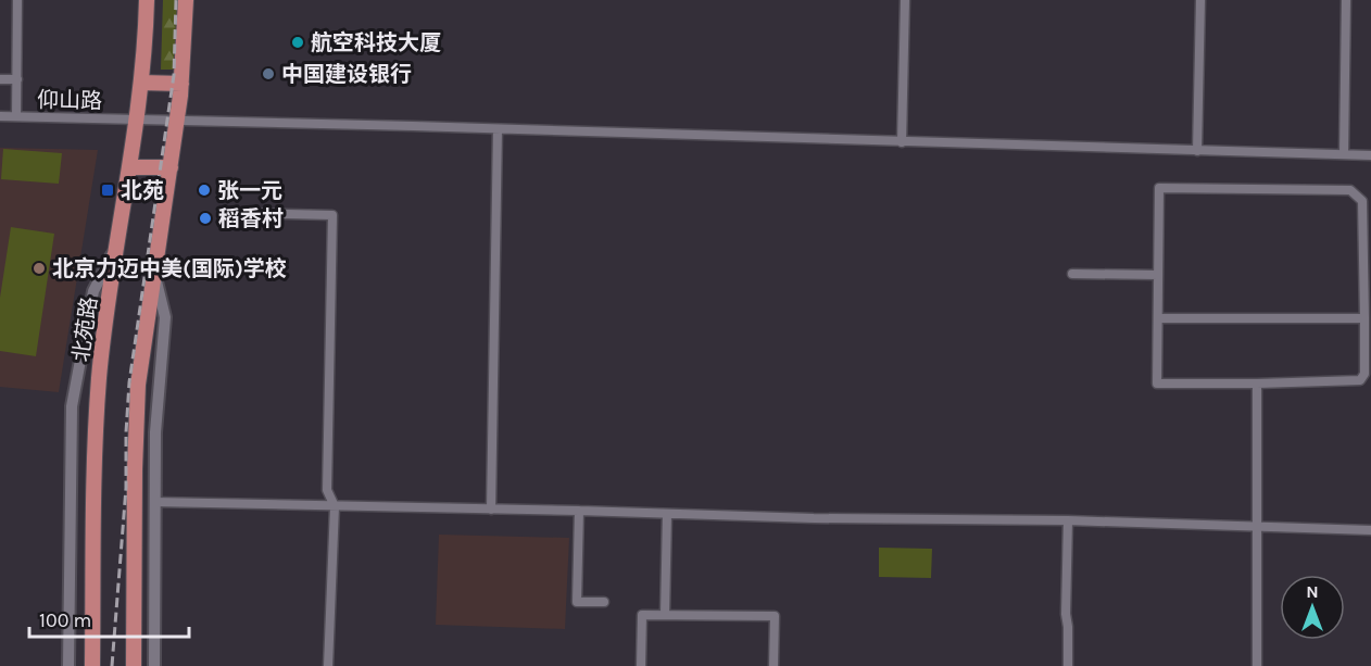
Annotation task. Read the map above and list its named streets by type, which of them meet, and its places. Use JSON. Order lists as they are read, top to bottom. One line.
{"streets":{"main road":["北苑路"],"street":["仰山路"]},"crossings":[["仰山路","北苑路"]],"places":{"other":["航空科技大厦","中国建设银行","张一元","稻香村","北京力迈中美(国际)学校"],"transit":["北苑"]},"scale_bar":"100 m","north":"top"}
